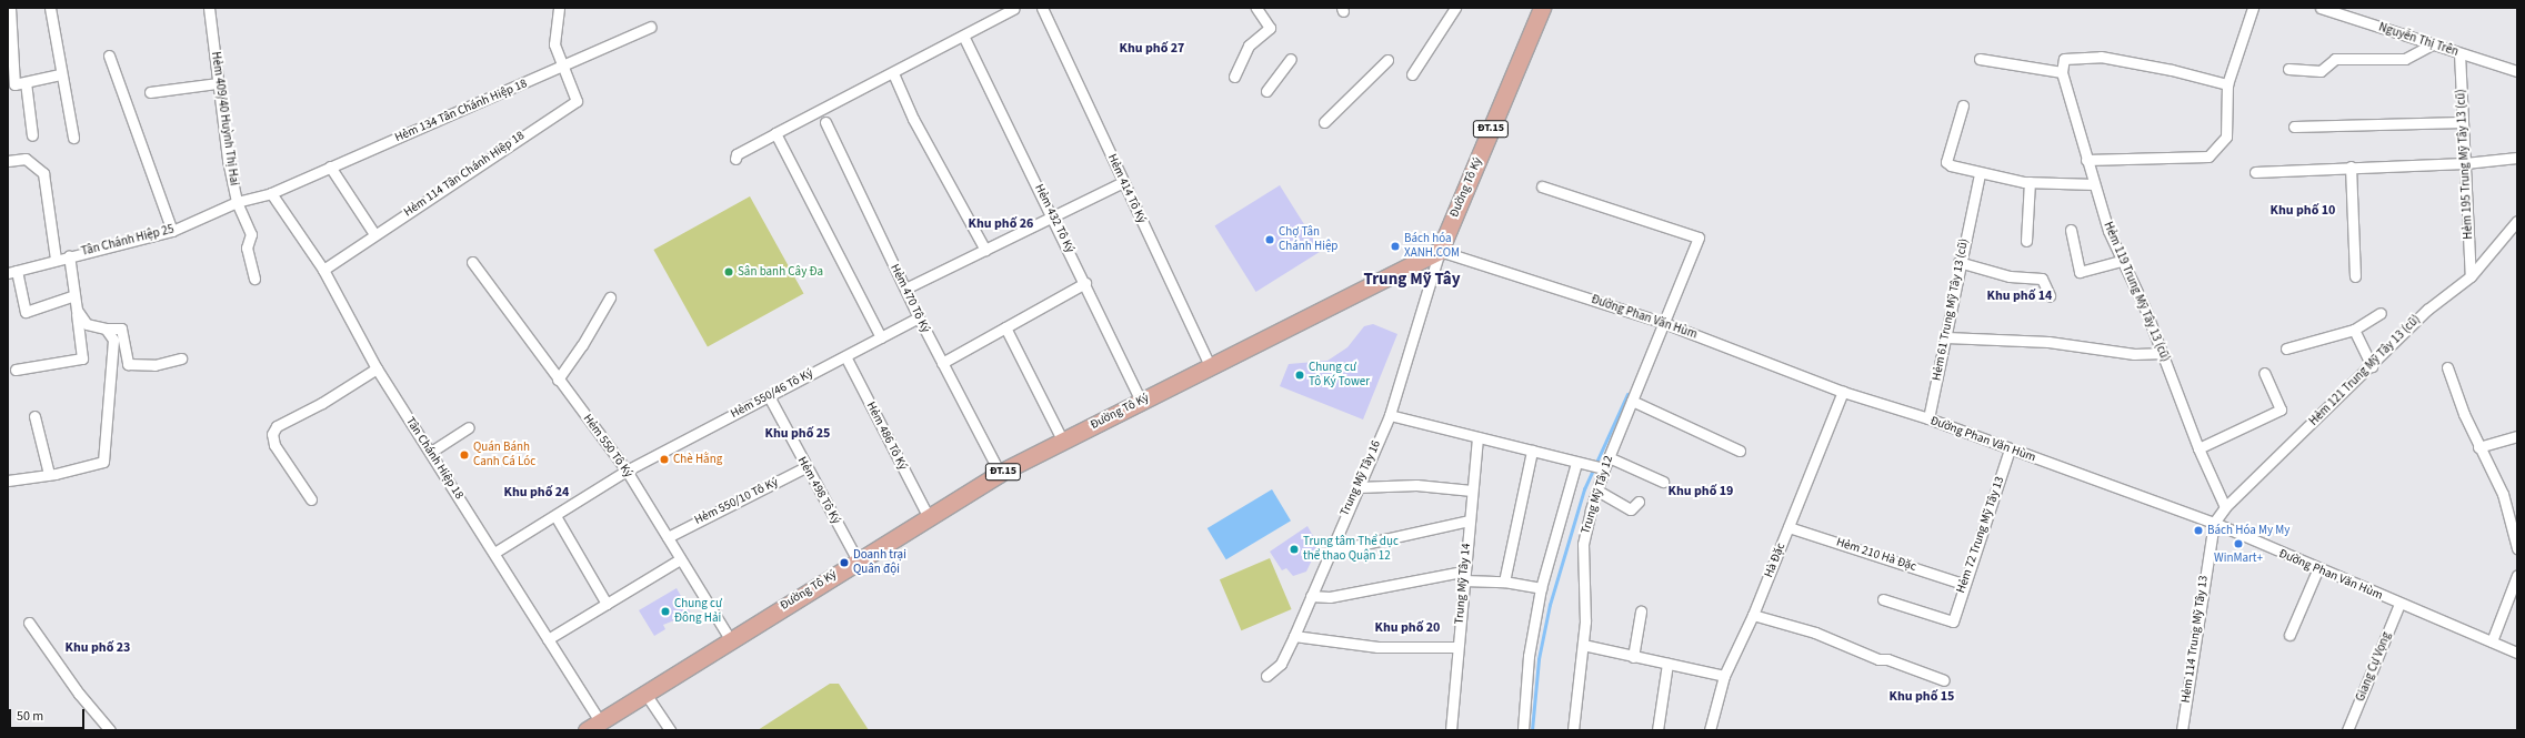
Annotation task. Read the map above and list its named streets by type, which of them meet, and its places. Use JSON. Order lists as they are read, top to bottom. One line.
{"streets":{"main road":["ĐT.15","Đường Tô Ký"],"street":["Nguyễn Thị Trên","Hẻm 134 Tân Chánh Hiệp 18","Hẻm 409/40 Huỳnh Thị Hai","Hẻm 195 Trung Mỹ Tây 13 (cũ)","Hẻm 114 Tân Chánh Hiệp 18","Hẻm 414 Tô Ký","Hẻm 432 Tô Ký","Tân Chánh Hiệp 25","Hẻm 119 Trung Mỹ Tây 13 (cũ)","Hẻm 470 Tô Ký","Hẻm 61 Trung Mỹ Tây 13 (cũ)","Đường Phan Văn Hùm","Hẻm 121 Trung Mỹ Tây 13 (cũ)","Hẻm 550/46 Tô Ký","Hẻm 486 Tô Ký","Hẻm 550 Tô Ký","Tân Chánh Hiệp 18","Trung Mỹ Tây 16","Hẻm 498 Tô Ký","Trung Mỹ Tây 12","Hẻm 550/10 Tô Ký","Hẻm 72 Trung Mỹ Tây 13","Hẻm 210 Hà Đặc","Hà Đặc","Trung Mỹ Tây 14","Hẻm 114 Trung Mỹ Tây 13","Giang Cự Vọng"]},"crossings":[["Nguyễn Thị Trên","Hẻm 195 Trung Mỹ Tây 13 (cũ)"],["Hẻm 134 Tân Chánh Hiệp 18","Hẻm 114 Tân Chánh Hiệp 18"],["Hẻm 134 Tân Chánh Hiệp 18","Tân Chánh Hiệp 25"],["Hẻm 134 Tân Chánh Hiệp 18","Tân Chánh Hiệp 18"],["Hẻm 409/40 Huỳnh Thị Hai","Tân Chánh Hiệp 25"],["Hẻm 195 Trung Mỹ Tây 13 (cũ)","Hẻm 121 Trung Mỹ Tây 13 (cũ)"],["Hẻm 114 Tân Chánh Hiệp 18","Tân Chánh Hiệp 18"],["Đường Tô Ký","Hẻm 414 Tô Ký"],["Đường Tô Ký","Hẻm 432 Tô Ký"],["Đường Tô Ký","Hẻm 470 Tô Ký"],["Đường Tô Ký","Đường Phan Văn Hùm"],["Đường Tô Ký","Hẻm 486 Tô Ký"],["Đường Tô Ký","Hẻm 550 Tô Ký"],["Đường Tô Ký","Tân Chánh Hiệp 18"],["Đường Tô Ký","Trung Mỹ Tây 16"],["Đường Tô Ký","Hẻm 498 Tô Ký"],["Tân Chánh Hiệp 25","Tân Chánh Hiệp 18"],["Hẻm 119 Trung Mỹ Tây 13 (cũ)","Hẻm 121 Trung Mỹ Tây 13 (cũ)"],["Hẻm 470 Tô Ký","Hẻm 550/46 Tô Ký"],["Hẻm 61 Trung Mỹ Tây 13 (cũ)","Đường Phan Văn Hùm"],["Đường Phan Văn Hùm","Hẻm 121 Trung Mỹ Tây 13 (cũ)"],["Đường Phan Văn Hùm","Trung Mỹ Tây 16"],["Đường Phan Văn Hùm","Trung Mỹ Tây 12"],["Đường Phan Văn Hùm","Hẻm 72 Trung Mỹ Tây 13"],["Đường Phan Văn Hùm","Hà Đặc"],["Đường Phan Văn Hùm","Hẻm 114 Trung Mỹ Tây 13"],["Đường Phan Văn Hùm","Giang Cự Vọng"],["Hẻm 121 Trung Mỹ Tây 13 (cũ)","Hẻm 114 Trung Mỹ Tây 13"],["Hẻm 550/46 Tô Ký","Hẻm 486 Tô Ký"],["Hẻm 550/46 Tô Ký","Hẻm 550 Tô Ký"],["Hẻm 550/46 Tô Ký","Tân Chánh Hiệp 18"],["Hẻm 550/46 Tô Ký","Hẻm 498 Tô Ký"],["Hẻm 550 Tô Ký","Hẻm 550/10 Tô Ký"],["Hẻm 498 Tô Ký","Hẻm 550/10 Tô Ký"],["Hẻm 72 Trung Mỹ Tây 13","Hẻm 210 Hà Đặc"],["Hẻm 210 Hà Đặc","Hà Đặc"]],"districts":["Khu phố 27","Khu phố 10","Khu phố 26","Trung Mỹ Tây","Khu phố 14","Khu phố 25","Khu phố 19","Khu phố 24","Khu phố 20","Khu phố 23","Khu phố 15"],"places":["Chợ Tân Chánh Hiệp","Bách hóa XANH.COM","Sân banh Cây Đa","Chung cư Tô Ký Tower","Quán Bánh Canh Cá Lóc","Chè Hằng","Bách Hóa My My","WinMart+","Trung tâm Thể dục thể thao Quận 12","Doanh trại Quân đội","Chung cư Đông Hải"],"scale_bar":"50 m"}
